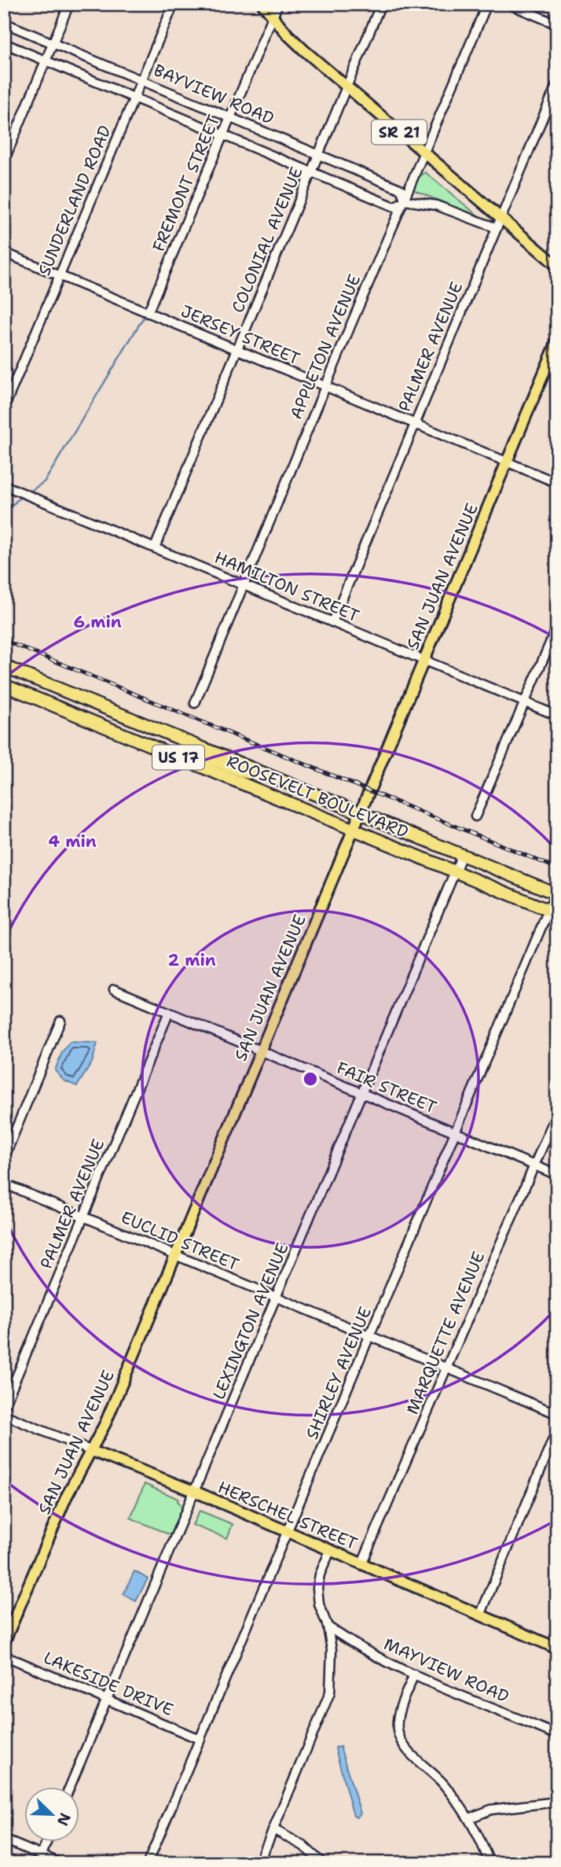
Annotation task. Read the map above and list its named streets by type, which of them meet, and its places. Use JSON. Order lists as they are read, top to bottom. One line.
{"streets":{"highway":["US 17","ROOSEVELT BOULEVARD"],"main road":["SR 21","SAN JUAN AVENUE","HERSCHEL STREET"],"street":["BAYVIEW ROAD","FREMONT STREET","SUNDERLAND ROAD","COLONIAL AVENUE","JERSEY STREET","APPLETON AVENUE","PALMER AVENUE","HAMILTON STREET","FAIR STREET","EUCLID STREET","LEXINGTON AVENUE","MARQUETTE AVENUE","SHIRLEY AVENUE","MAYVIEW ROAD","LAKESIDE DRIVE"]},"crossings":[["BAYVIEW ROAD","SR 21"],["BAYVIEW ROAD","FREMONT STREET"],["BAYVIEW ROAD","SUNDERLAND ROAD"],["BAYVIEW ROAD","COLONIAL AVENUE"],["BAYVIEW ROAD","APPLETON AVENUE"],["BAYVIEW ROAD","PALMER AVENUE"],["SR 21","FREMONT STREET"],["SR 21","COLONIAL AVENUE"],["SR 21","APPLETON AVENUE"],["SR 21","PALMER AVENUE"],["FREMONT STREET","JERSEY STREET"],["SUNDERLAND ROAD","JERSEY STREET"],["COLONIAL AVENUE","JERSEY STREET"],["COLONIAL AVENUE","HAMILTON STREET"],["JERSEY STREET","APPLETON AVENUE"],["JERSEY STREET","PALMER AVENUE"],["JERSEY STREET","SAN JUAN AVENUE"],["APPLETON AVENUE","HAMILTON STREET"],["PALMER AVENUE","HAMILTON STREET"],["PALMER AVENUE","FAIR STREET"],["PALMER AVENUE","EUCLID STREET"],["SAN JUAN AVENUE","HAMILTON STREET"],["SAN JUAN AVENUE","ROOSEVELT BOULEVARD"],["SAN JUAN AVENUE","FAIR STREET"],["SAN JUAN AVENUE","EUCLID STREET"],["SAN JUAN AVENUE","HERSCHEL STREET"],["ROOSEVELT BOULEVARD","LEXINGTON AVENUE"],["ROOSEVELT BOULEVARD","SHIRLEY AVENUE"],["FAIR STREET","LEXINGTON AVENUE"],["FAIR STREET","MARQUETTE AVENUE"],["FAIR STREET","SHIRLEY AVENUE"],["EUCLID STREET","LEXINGTON AVENUE"],["EUCLID STREET","MARQUETTE AVENUE"],["EUCLID STREET","SHIRLEY AVENUE"],["LEXINGTON AVENUE","HERSCHEL STREET"],["LEXINGTON AVENUE","LAKESIDE DRIVE"],["MARQUETTE AVENUE","HERSCHEL STREET"],["SHIRLEY AVENUE","HERSCHEL STREET"],["SHIRLEY AVENUE","LAKESIDE DRIVE"]],"north":"bottom right","rings":["6 min","4 min","2 min"]}
